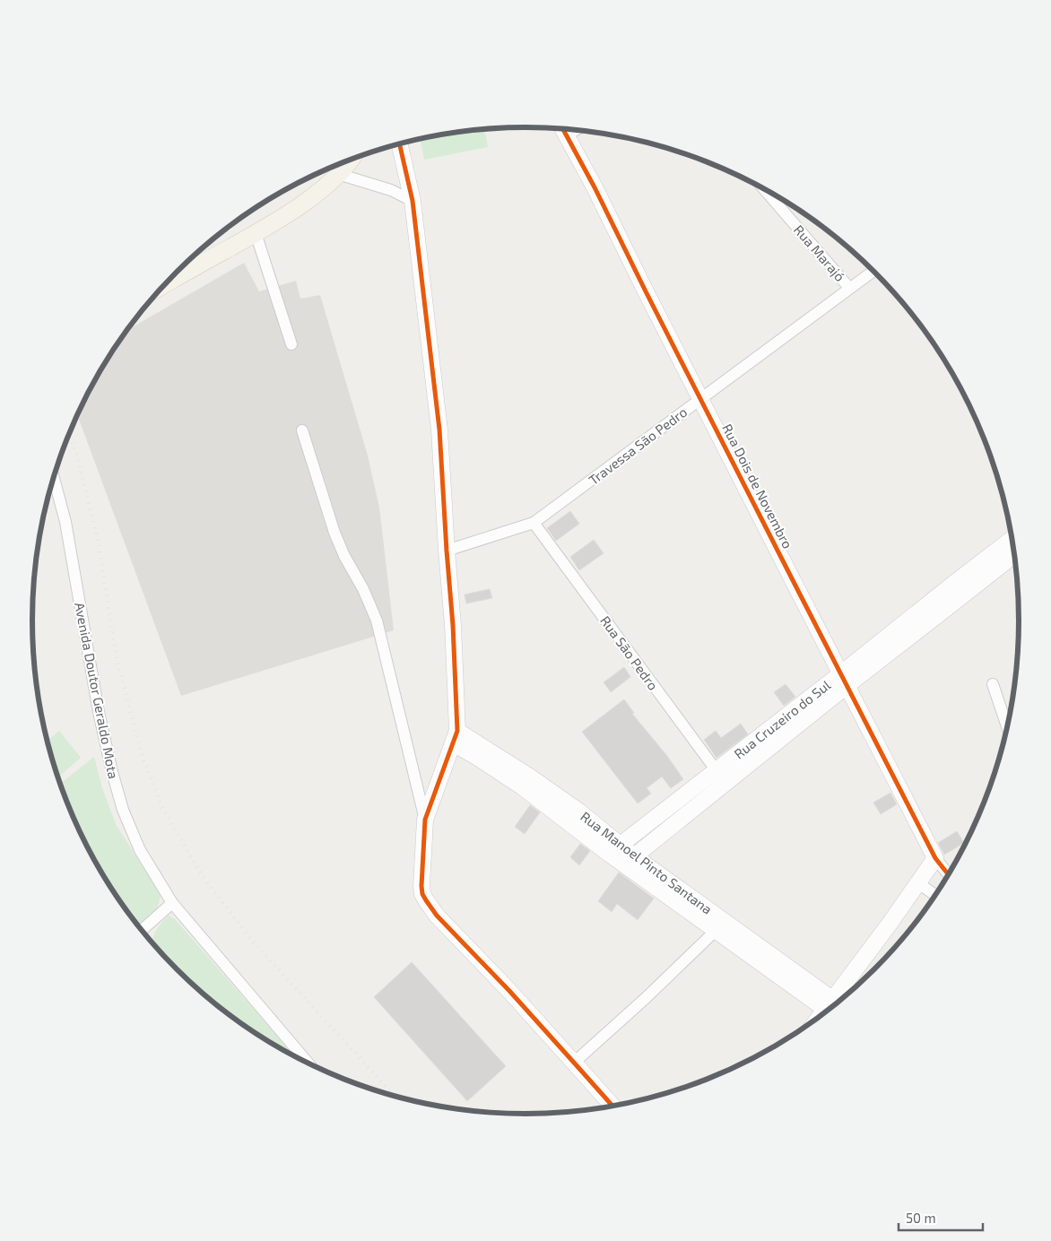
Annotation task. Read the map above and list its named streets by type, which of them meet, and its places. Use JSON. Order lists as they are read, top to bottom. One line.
{"streets":{"street":["Rua Marajó","Travessa São Pedro","Rua Dois de Novembro","Rua São Pedro","Avenida Doutor Geraldo Mota","Rua Cruzeiro do Sul","Rua Manoel Pinto Santana"]},"crossings":[["Rua Marajó","Travessa São Pedro"],["Travessa São Pedro","Rua Dois de Novembro"],["Travessa São Pedro","Rua São Pedro"],["Rua Dois de Novembro","Rua Cruzeiro do Sul"],["Rua São Pedro","Rua Cruzeiro do Sul"],["Rua Cruzeiro do Sul","Rua Manoel Pinto Santana"]],"scale_bar":"50 m"}
